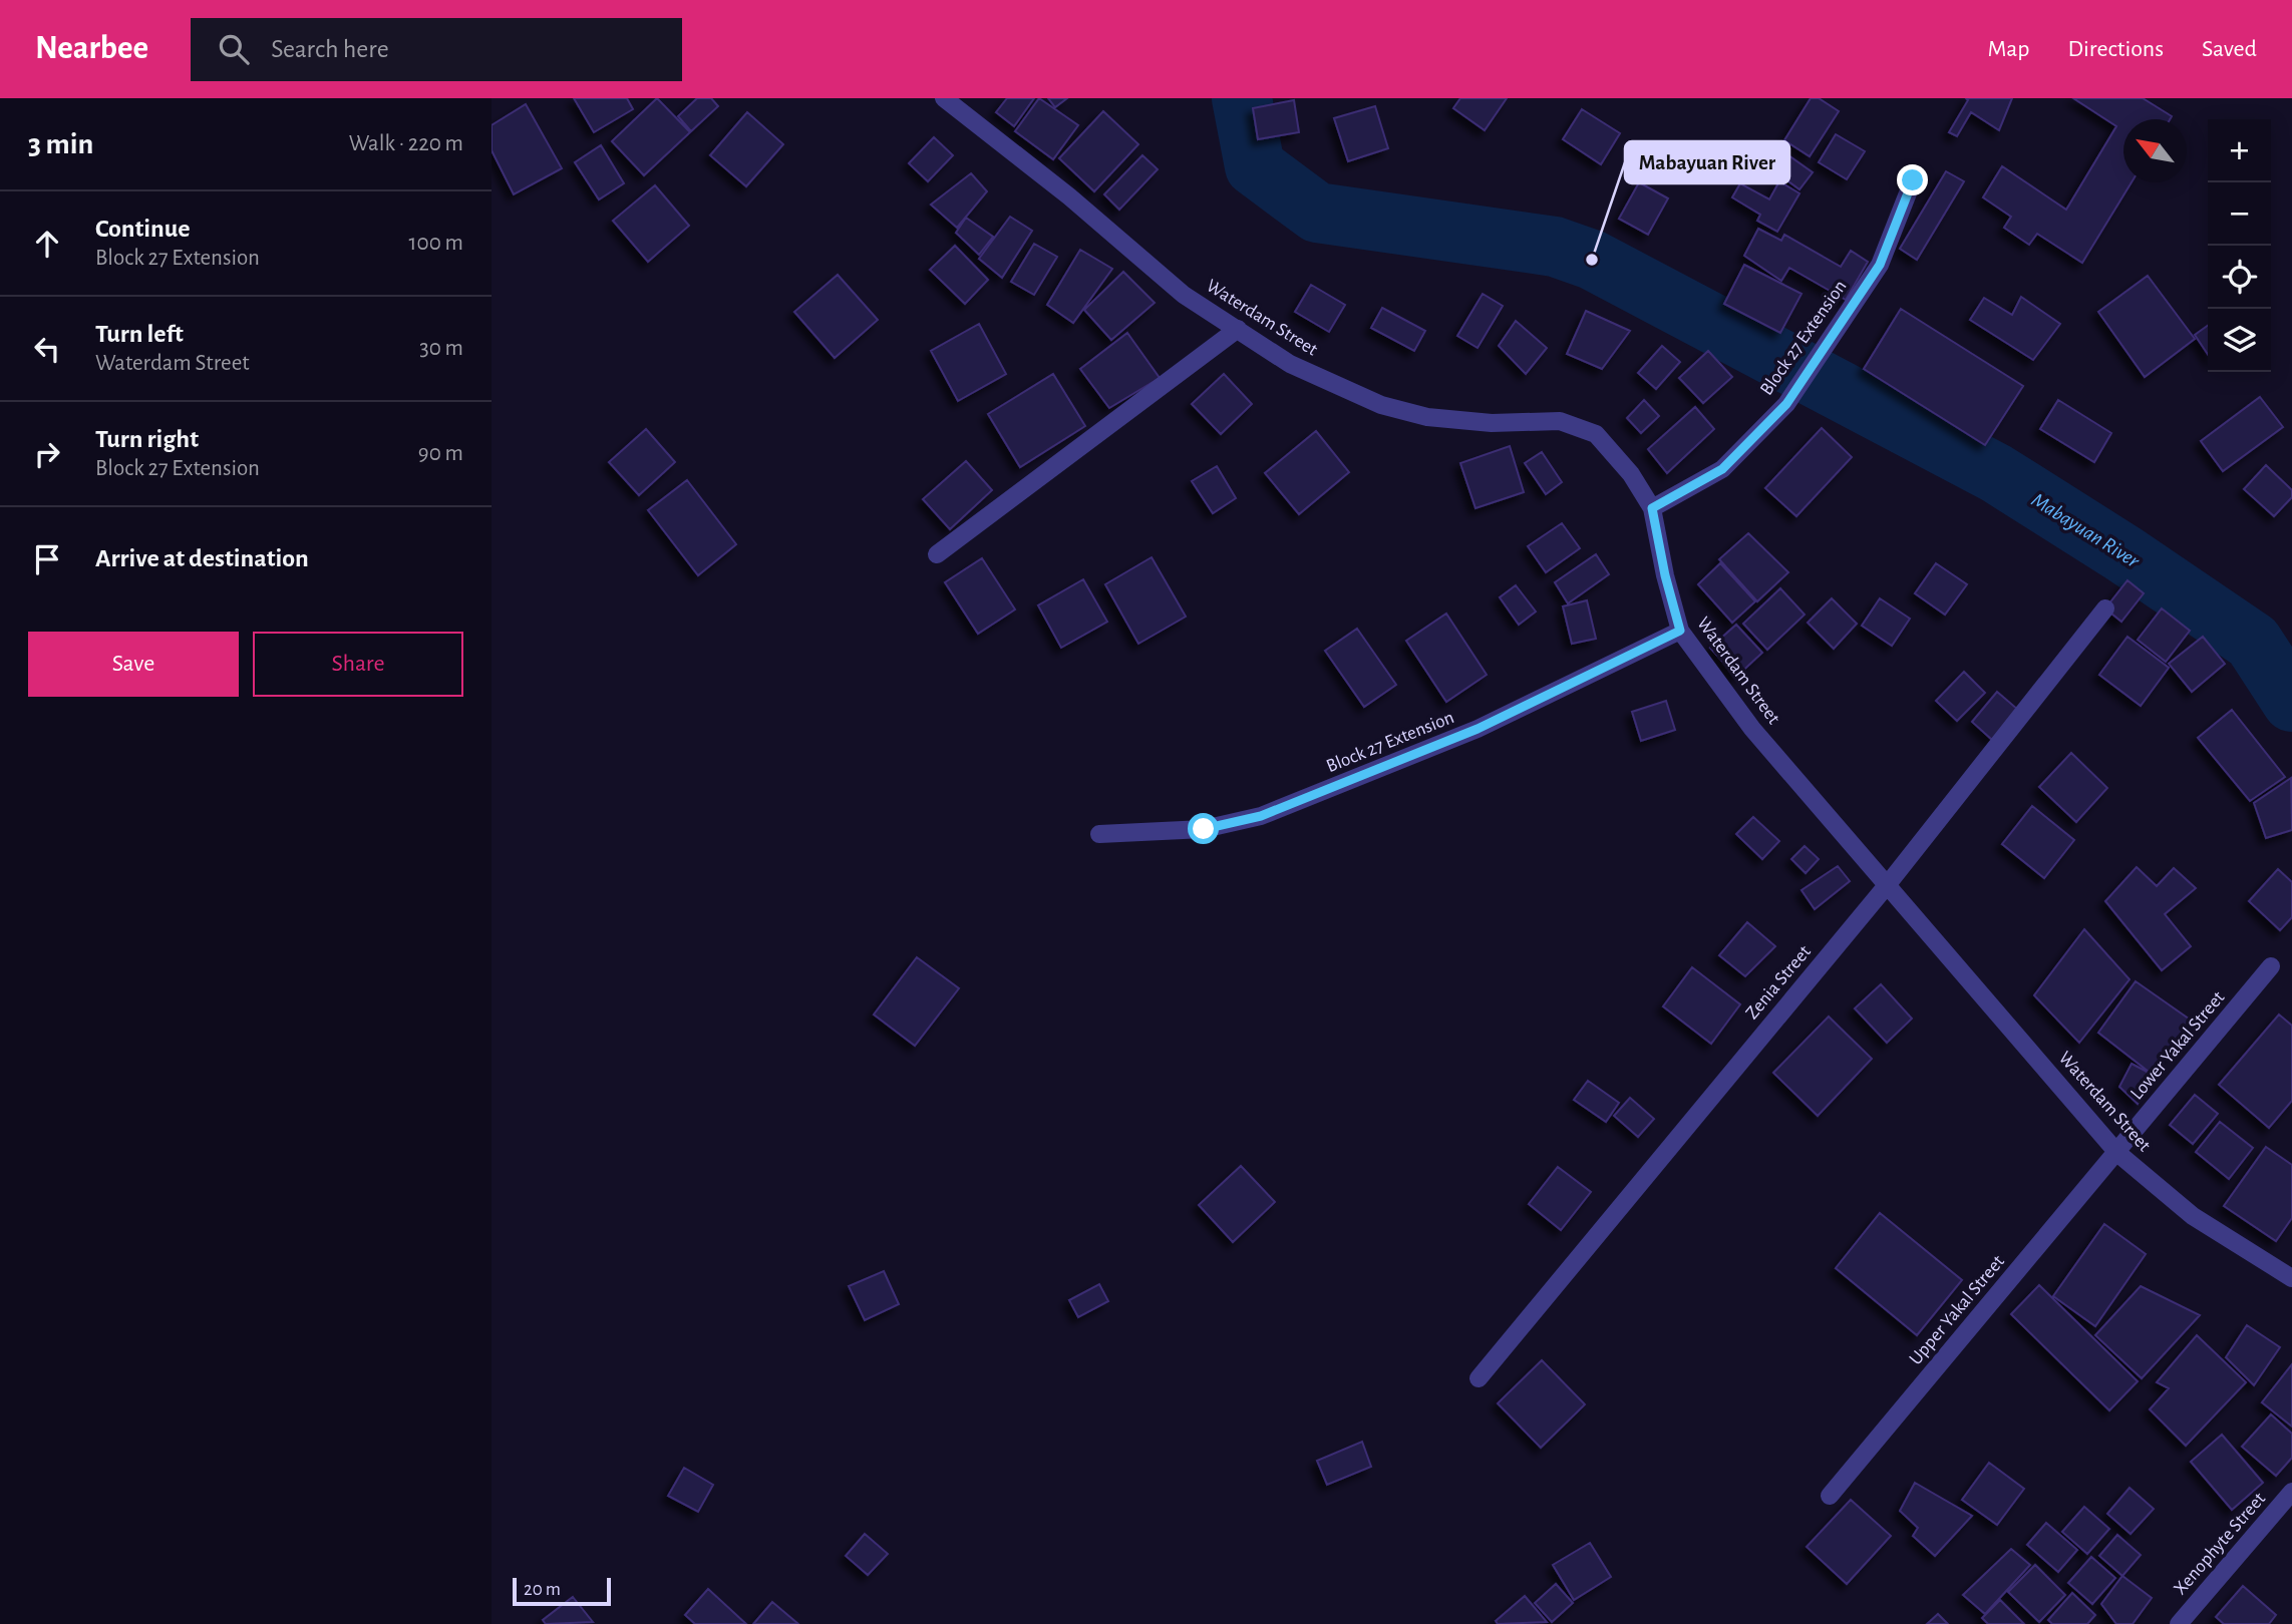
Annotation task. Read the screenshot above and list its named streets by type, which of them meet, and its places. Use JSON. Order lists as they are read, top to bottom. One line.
{"streets":{"street":["Waterdam Street","Block 27 Extension","Zenia Street","Lower Yakal Street","Upper Yakal Street","Xenophyte Street"]},"crossings":[["Waterdam Street","Block 27 Extension"],["Waterdam Street","Zenia Street"],["Waterdam Street","Lower Yakal Street"],["Waterdam Street","Upper Yakal Street"],["Lower Yakal Street","Upper Yakal Street"]],"water":["Mabayuan River"],"places":["Mabayuan River"],"scale_bar":"20 m","north":"top left","page":{"header":"Nearbee","search":"Search here","nav":["Map","Directions","Saved"],"heading":["3 min","Walk · 220 m"],"map_buttons":["+","−"],"list":[["Continue","Block 27 Extension","100 m"],["Turn left","Waterdam Street","30 m"],["Turn right","Block 27 Extension","90 m"],"Arrive at destination"],"buttons":["Save","Share"],"scale":"20 m"}}
